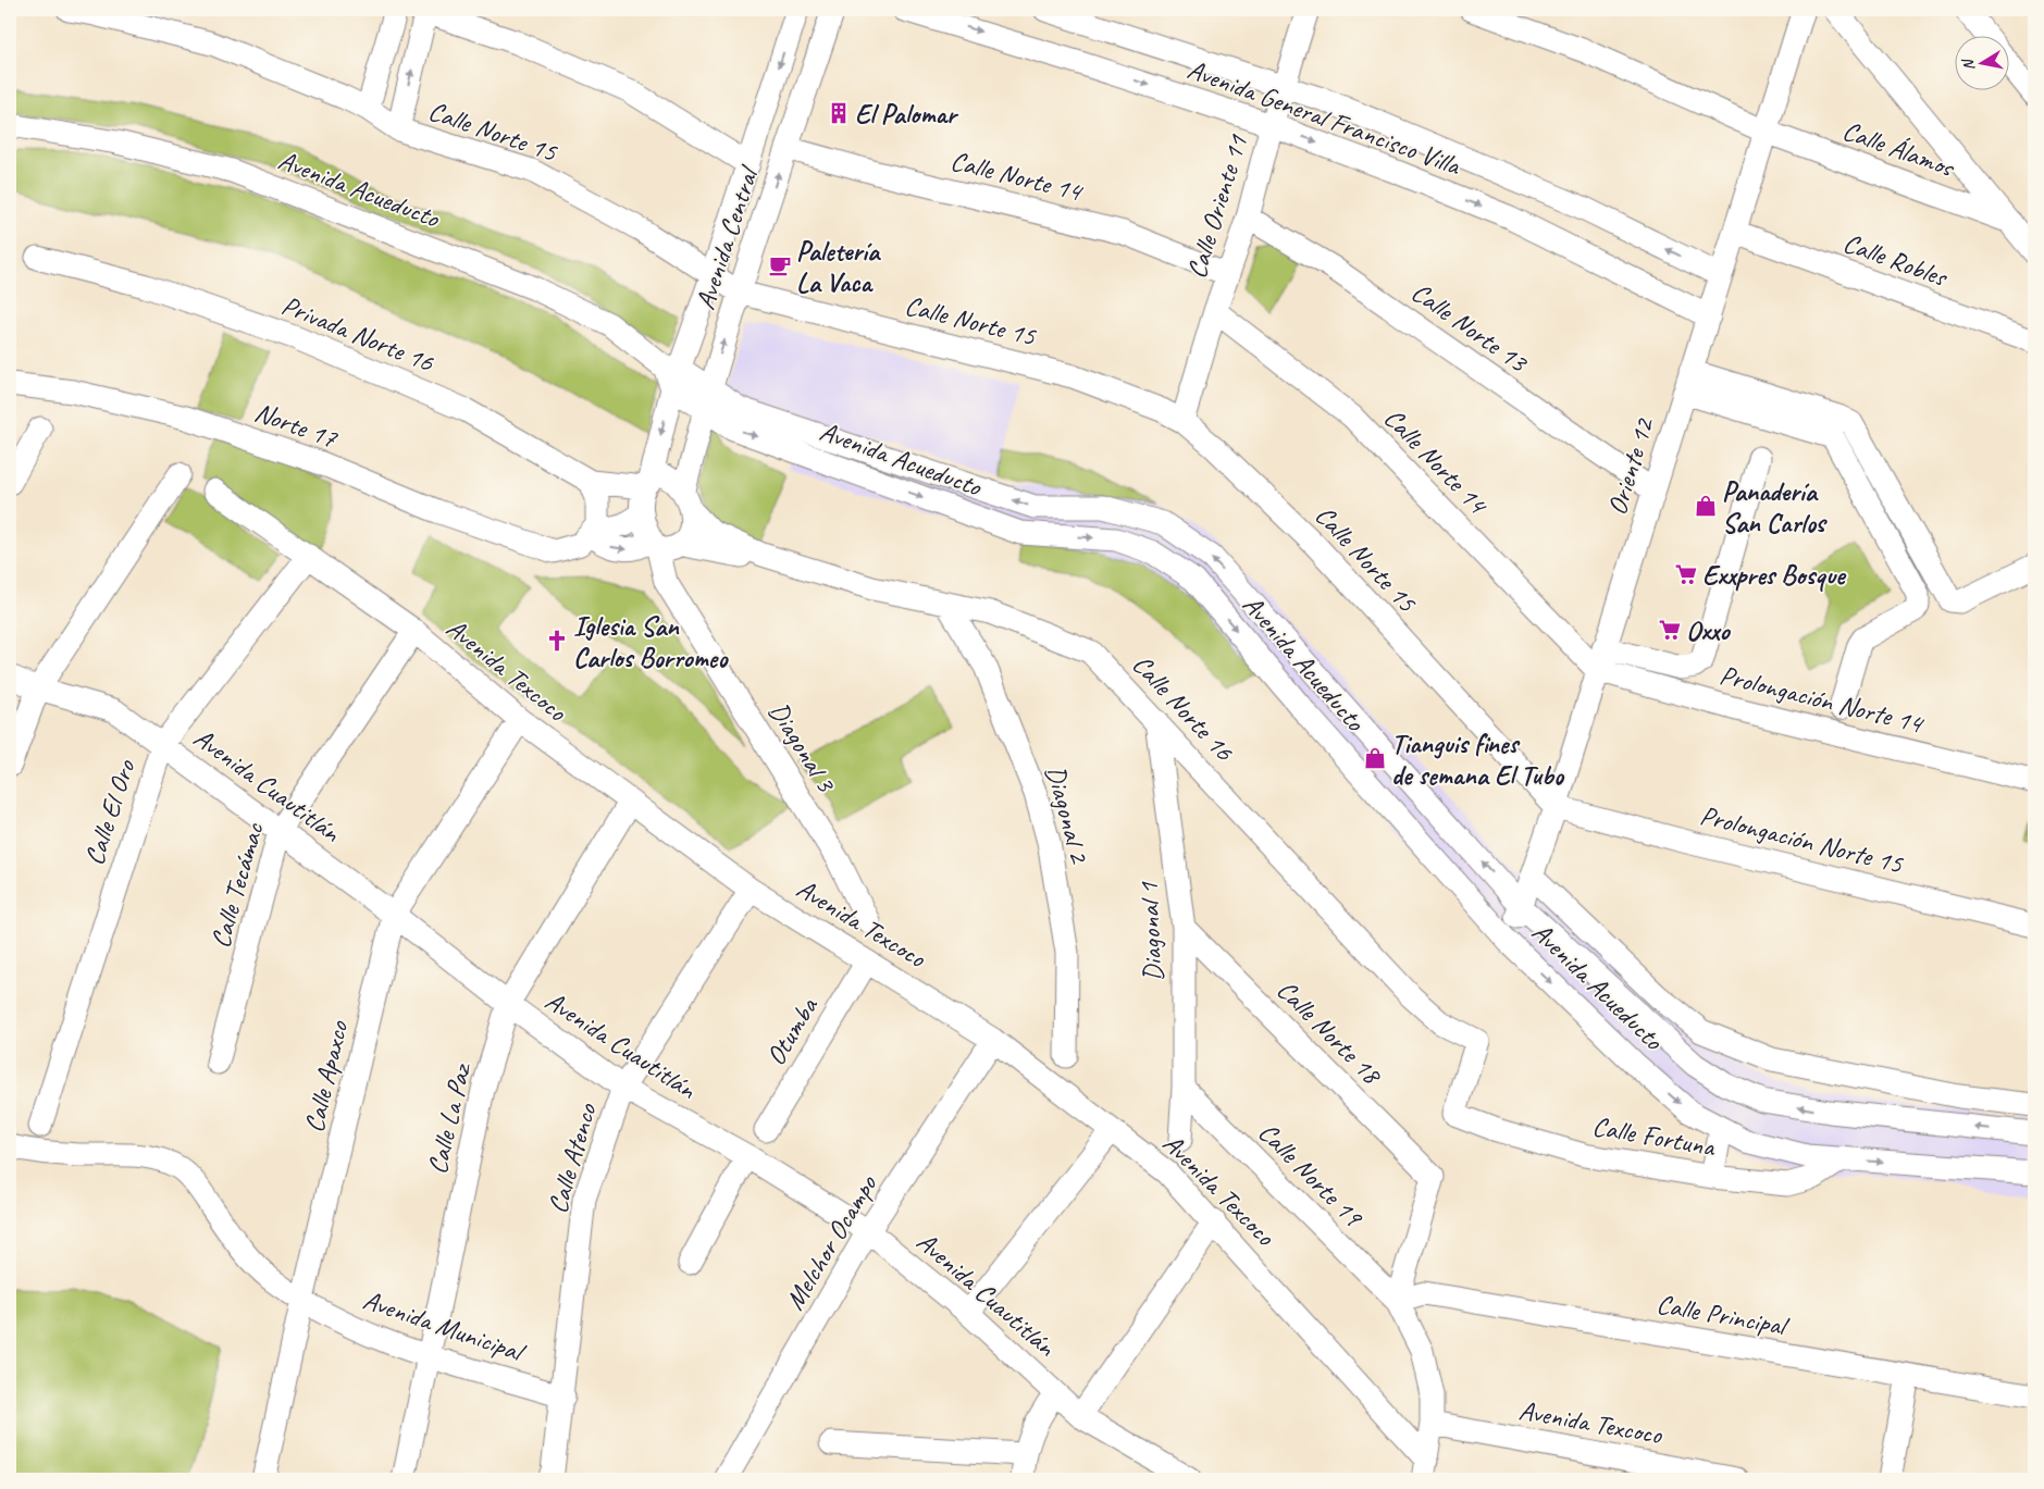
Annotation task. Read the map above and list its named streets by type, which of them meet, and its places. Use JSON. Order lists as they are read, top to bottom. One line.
{"streets":{"street":["Avenida General Francisco Villa","Calle Norte 15","Calle Álamos","Calle Norte 14","Avenida Acueducto","Calle Oriente 11","Avenida Central","Calle Robles","Calle Norte 13","Privada Norte 16","Norte 17","Oriente 12","Avenida Texcoco","Prolongación Norte 14","Calle Norte 16","Diagonal 3","Avenida Cuautitlán","Calle El Oro","Diagonal 2","Prolongación Norte 15","Calle Tecámac","Diagonal 1","Otumba","Calle Norte 18","Calle Apaxco","Calle La Paz","Calle Fortuna","Calle Atenco","Calle Norte 19","Melchor Ocampo","Calle Principal","Avenida Municipal"]},"crossings":[["Avenida General Francisco Villa","Calle Oriente 11"],["Avenida General Francisco Villa","Oriente 12"],["Calle Norte 15","Calle Oriente 11"],["Calle Norte 15","Avenida Central"],["Calle Norte 15","Oriente 12"],["Calle Norte 15","Prolongación Norte 15"],["Calle Álamos","Oriente 12"],["Calle Norte 14","Calle Oriente 11"],["Calle Norte 14","Avenida Central"],["Calle Norte 14","Oriente 12"],["Calle Norte 14","Prolongación Norte 14"],["Avenida Acueducto","Avenida Central"],["Avenida Acueducto","Oriente 12"],["Avenida Acueducto","Calle Fortuna"],["Calle Oriente 11","Calle Norte 13"],["Avenida Central","Privada Norte 16"],["Avenida Central","Calle Norte 16"],["Avenida Central","Diagonal 3"],["Calle Robles","Oriente 12"],["Calle Norte 13","Oriente 12"],["Privada Norte 16","Calle Norte 16"],["Oriente 12","Prolongación Norte 14"],["Oriente 12","Prolongación Norte 15"],["Avenida Texcoco","Calle El Oro"],["Avenida Texcoco","Calle Tecámac"],["Avenida Texcoco","Otumba"],["Avenida Texcoco","Calle Apaxco"],["Avenida Texcoco","Calle La Paz"],["Avenida Texcoco","Calle Atenco"],["Avenida Texcoco","Calle Norte 19"],["Avenida Texcoco","Melchor Ocampo"],["Calle Norte 16","Diagonal 3"],["Calle Norte 16","Diagonal 2"],["Calle Norte 16","Diagonal 1"],["Calle Norte 16","Calle Fortuna"],["Avenida Cuautitlán","Calle El Oro"],["Avenida Cuautitlán","Calle Tecámac"],["Avenida Cuautitlán","Calle Apaxco"],["Avenida Cuautitlán","Calle La Paz"],["Avenida Cuautitlán","Calle Atenco"],["Avenida Cuautitlán","Melchor Ocampo"],["Diagonal 1","Calle Norte 18"],["Diagonal 1","Calle Norte 19"],["Calle Norte 18","Calle Norte 19"],["Calle Norte 18","Calle Principal"],["Calle Apaxco","Avenida Municipal"],["Calle La Paz","Avenida Municipal"],["Calle Atenco","Avenida Municipal"],["Calle Norte 19","Calle Principal"]],"places":{"building":["El Palomar"],"cafe":["Paletería La Vaca"],"shop":["Panadería San Carlos","Tianguis fines de semana El Tubo"],"supermarket":["Exxpres Bosque","Oxxo"],"church":["Iglesia San Carlos Borromeo"]},"north":"left"}
